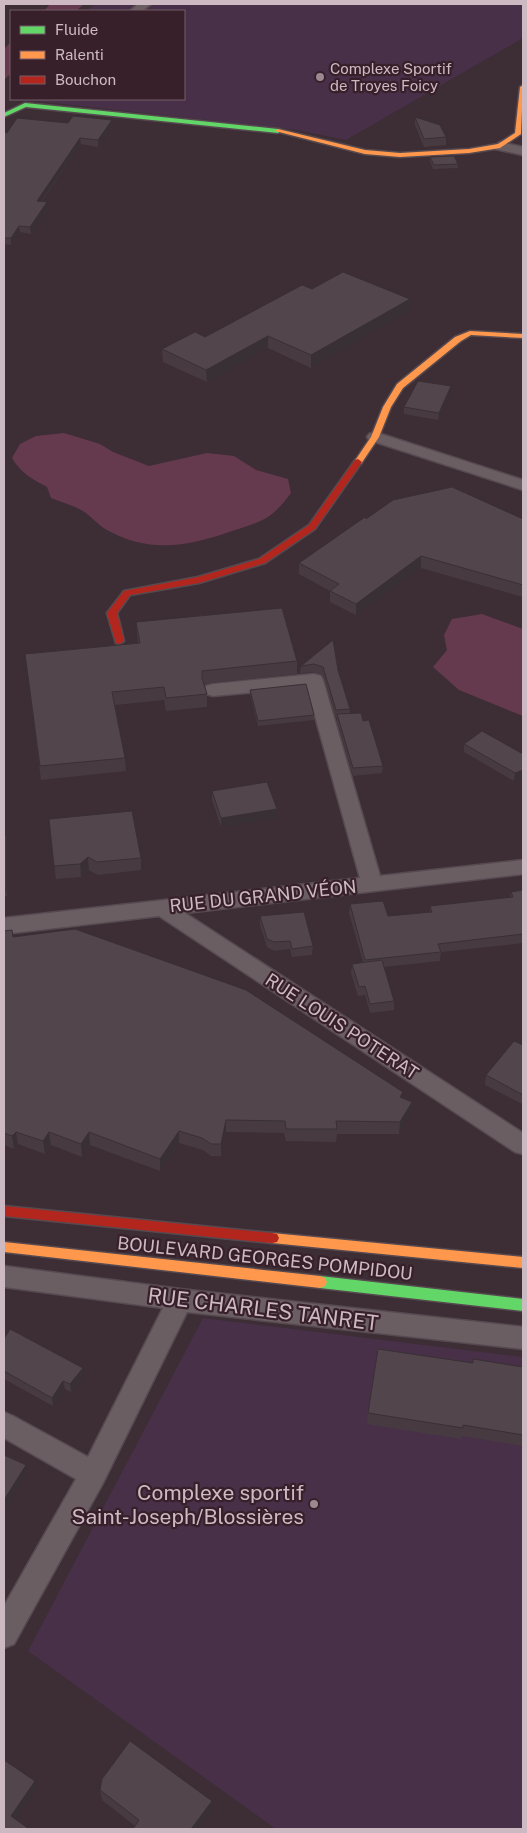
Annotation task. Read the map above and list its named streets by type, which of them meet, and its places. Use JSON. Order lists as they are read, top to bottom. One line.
{"streets":{"street":["RUE DU GRAND VÉON","RUE LOUIS POTERAT","BOULEVARD GEORGES POMPIDOU","RUE CHARLES TANRET"]},"crossings":[["RUE DU GRAND VÉON","RUE LOUIS POTERAT"]],"places":["Complexe Sportif de Troyes Foicy","Complexe sportif Saint-Joseph/Blossières"],"legend":["Fluide","Ralenti","Bouchon"]}
